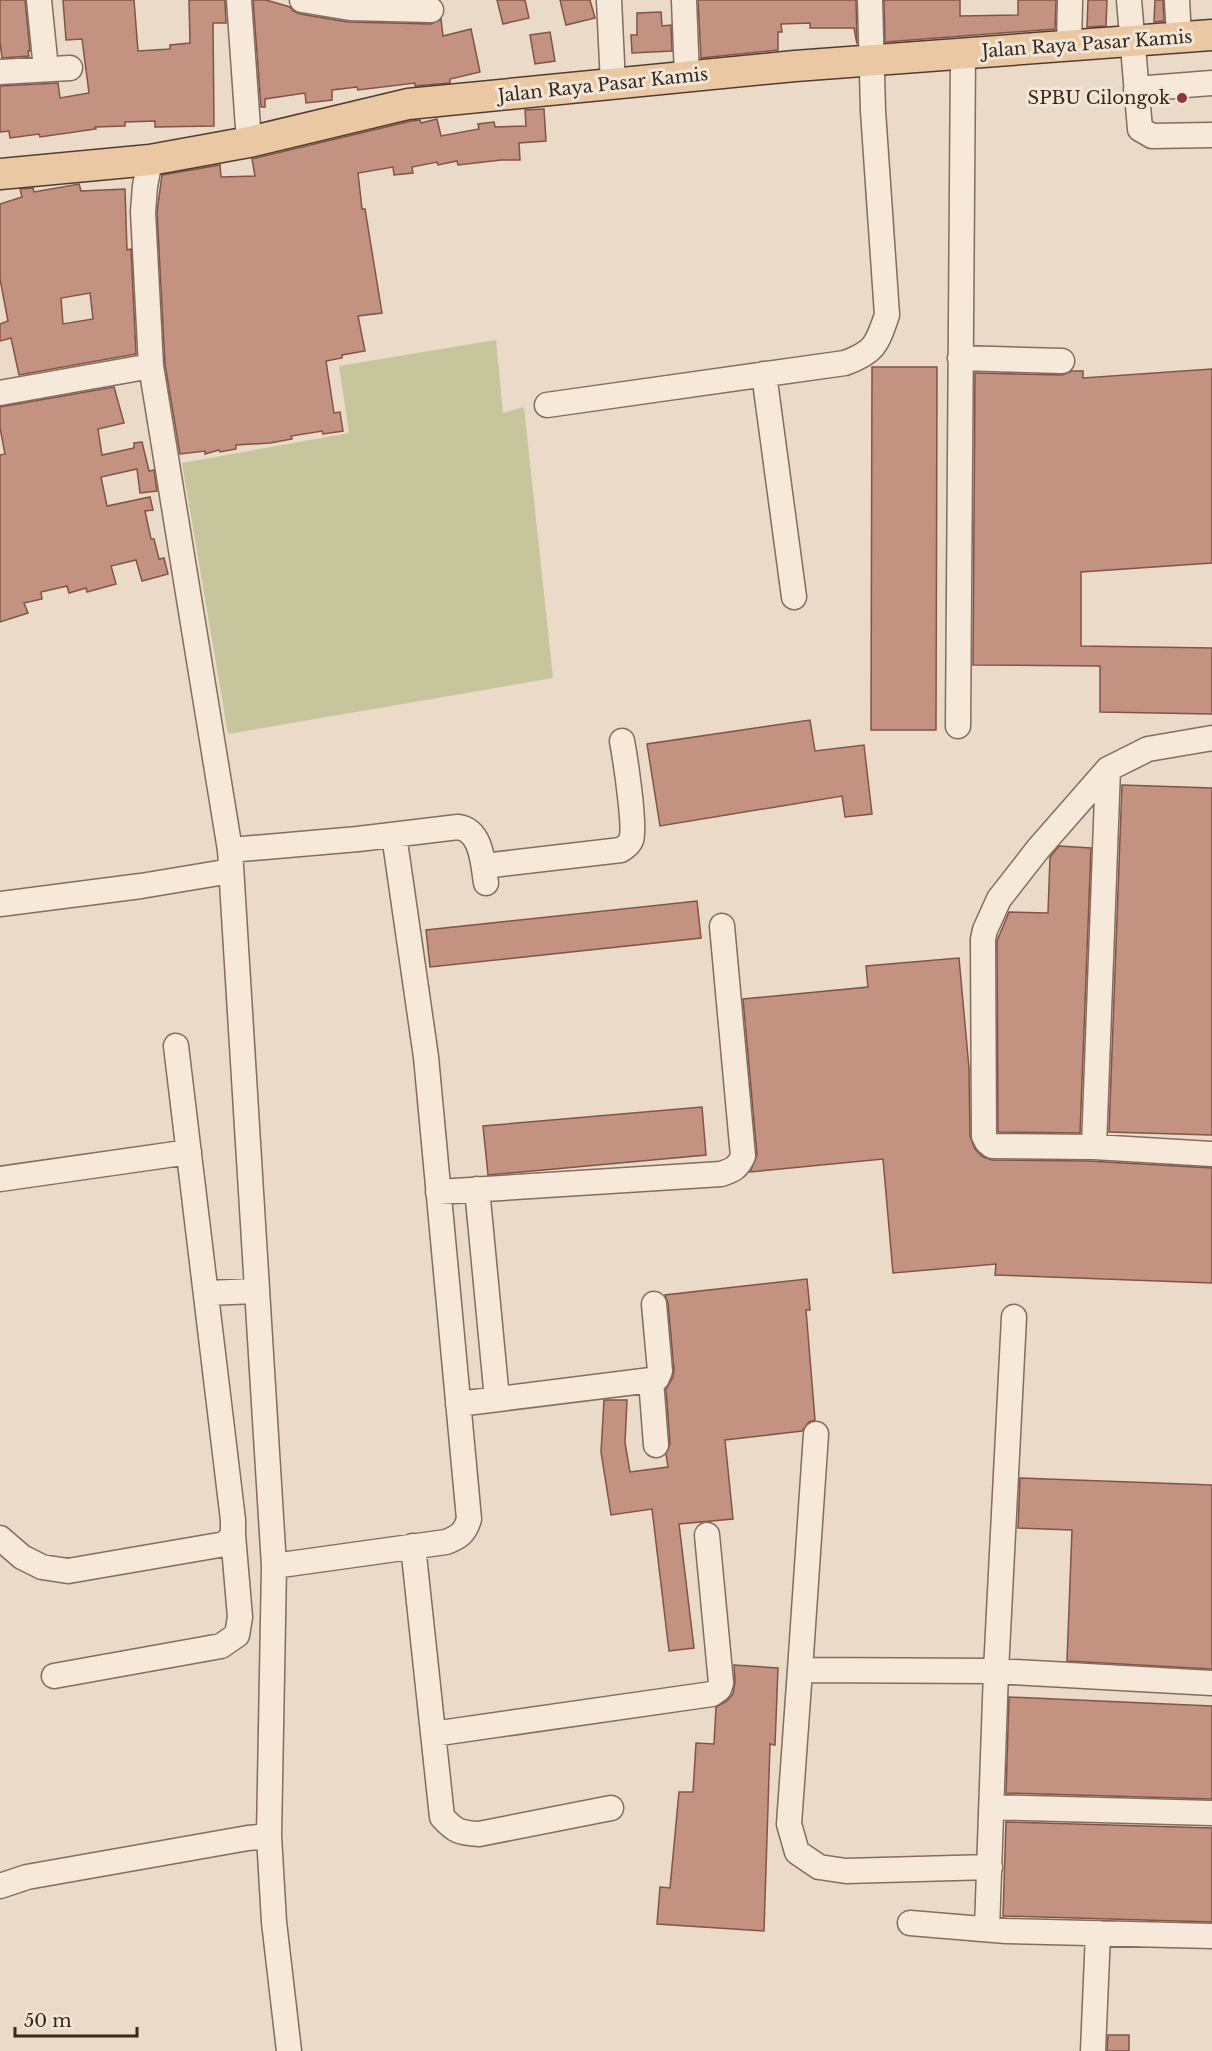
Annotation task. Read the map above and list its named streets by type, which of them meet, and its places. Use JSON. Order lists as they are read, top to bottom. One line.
{"streets":{"main road":["Jalan Raya Pasar Kamis"]},"places":["SPBU Cilongok"],"scale_bar":"50 m"}
